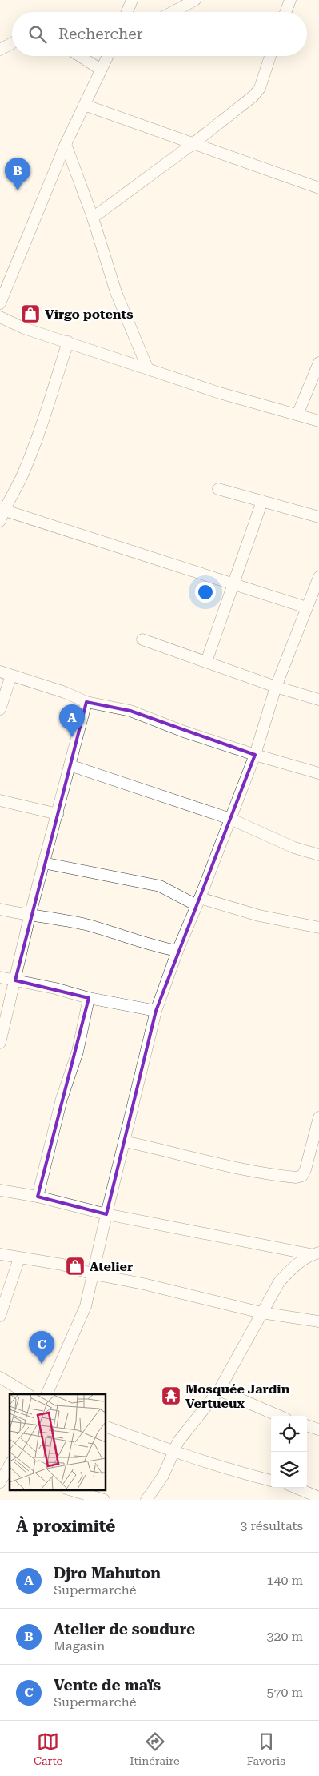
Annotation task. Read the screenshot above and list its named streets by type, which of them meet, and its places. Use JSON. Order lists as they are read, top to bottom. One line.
{"places":{"shop":["Virgo potents","Atelier"],"temple":["Mosquée Jardin Vertueux"]},"page":{"search":"Rechercher","pins":["B","A","C"],"heading":["À proximité","3 résultats"],"list":[{"mark":"A","name":"Djro Mahuton","note":"Supermarché","value":"140 m"},{"mark":"B","name":"Atelier de soudure","note":"Magasin","value":"320 m"},{"mark":"C","name":"Vente de maïs","note":"Supermarché","value":"570 m"}],"nav":["Carte","Itinéraire","Favoris"]}}
